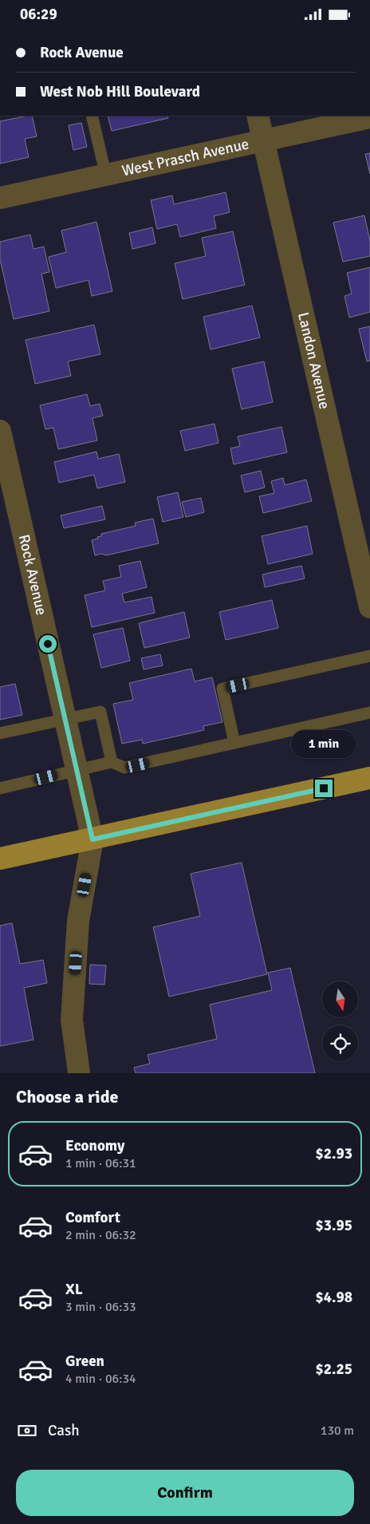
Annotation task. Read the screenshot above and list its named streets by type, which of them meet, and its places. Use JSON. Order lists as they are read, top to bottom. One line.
{"streets":{"street":["West Prasch Avenue","Landon Avenue","Rock Avenue"]},"crossings":[["West Prasch Avenue","Landon Avenue"]],"north":"bottom","page":{"status":"06:29","banner":["Rock Avenue","West Nob Hill Boulevard"],"bubble":"1 min","heading":"Choose a ride","list":[{"name":"Economy","note":"1 min · 06:31","value":"$2.93"},{"name":"Comfort","note":"2 min · 06:32","value":"$3.95"},{"name":"XL","note":"3 min · 06:33","value":"$4.98"},{"name":"Green","note":"4 min · 06:34","value":"$2.25"}],"pay":["Cash","130 m"],"buttons":"Confirm"}}
